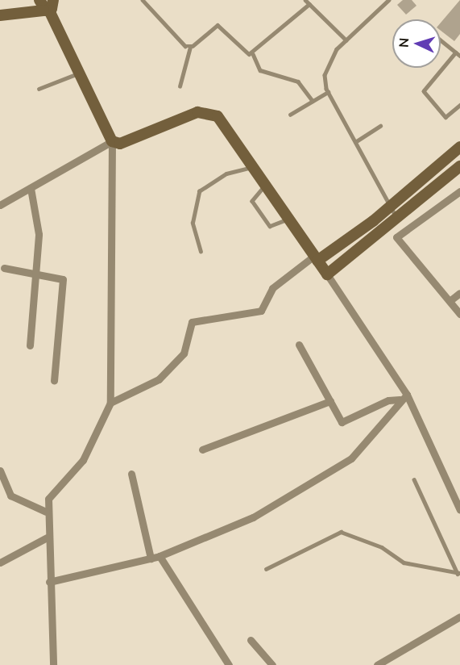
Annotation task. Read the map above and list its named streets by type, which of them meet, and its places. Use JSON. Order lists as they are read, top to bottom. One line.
{"north":"left"}
